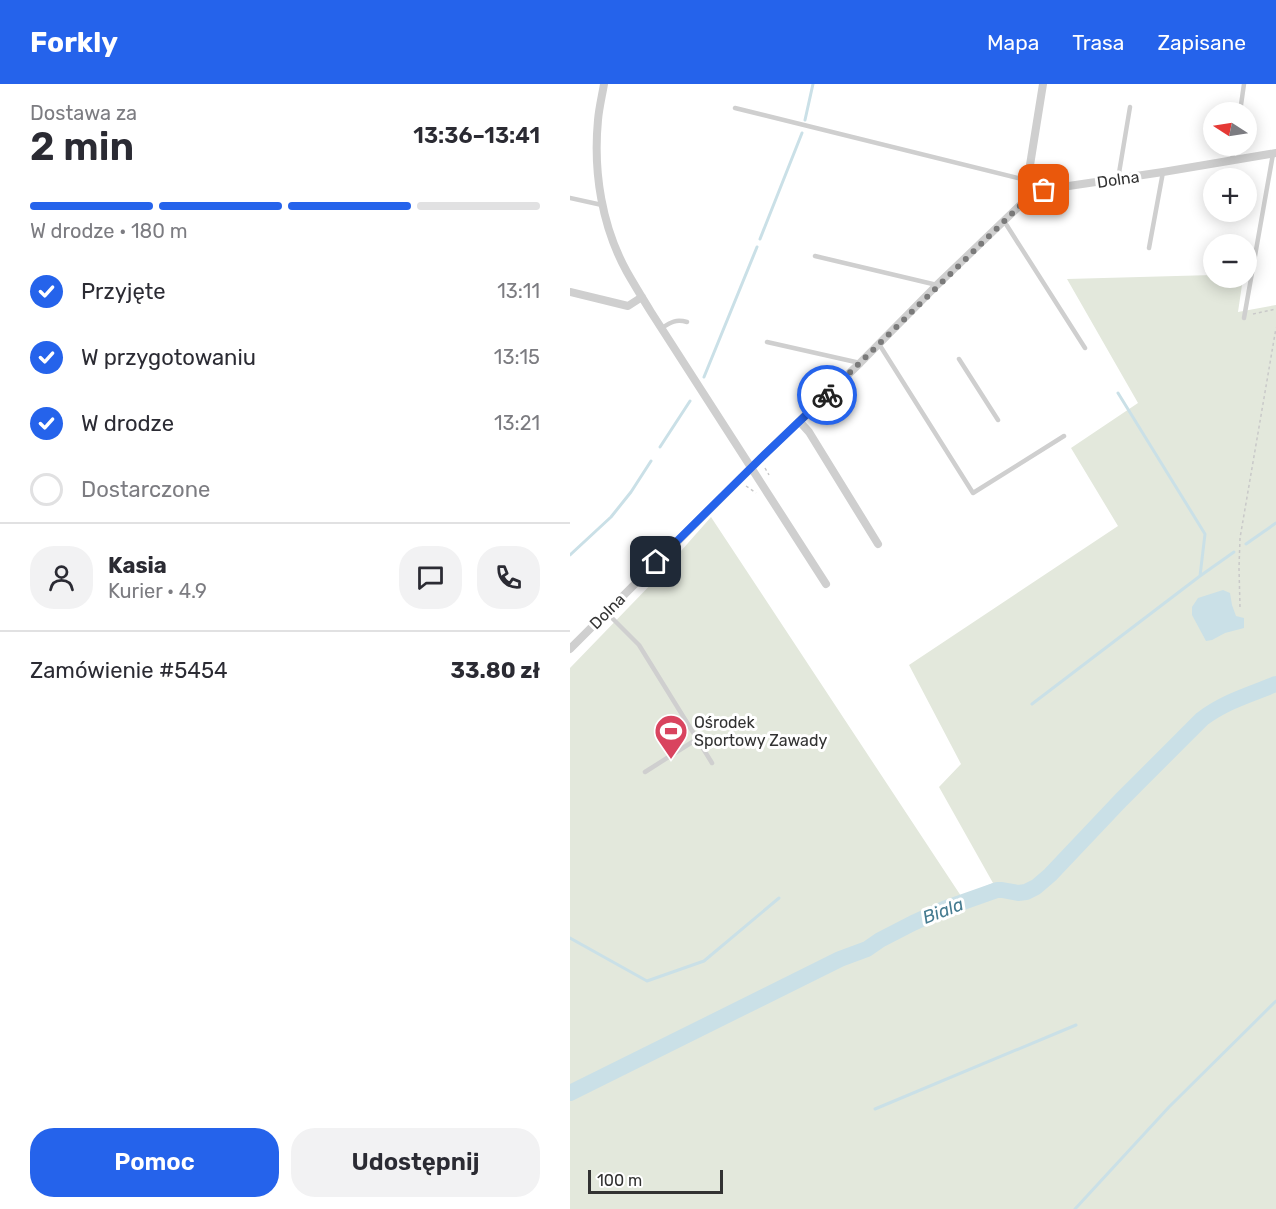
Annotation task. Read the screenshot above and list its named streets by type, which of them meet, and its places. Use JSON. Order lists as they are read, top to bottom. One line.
{"streets":{"street":["Dolna"]},"water":["Biala"],"places":{"sports":["Ośrodek Sportowy Zawady"]},"scale_bar":"100 m","north":"left","page":{"header":"Forkly","nav":["Mapa","Trasa","Zapisane"],"heading":["2 min","Dostawa za","13:36–13:41"],"panel":["Kasia","Kurier · 4.9","Zamówienie #5454","33.80 zł"],"map_buttons":["+","−"],"bar":"W drodze · 180 m","list":[["Przyjęte","13:11"],["W przygotowaniu","13:15"],["W drodze","13:21"],"Dostarczone"],"buttons":["Pomoc","Udostępnij"],"scale":"100 m"}}
